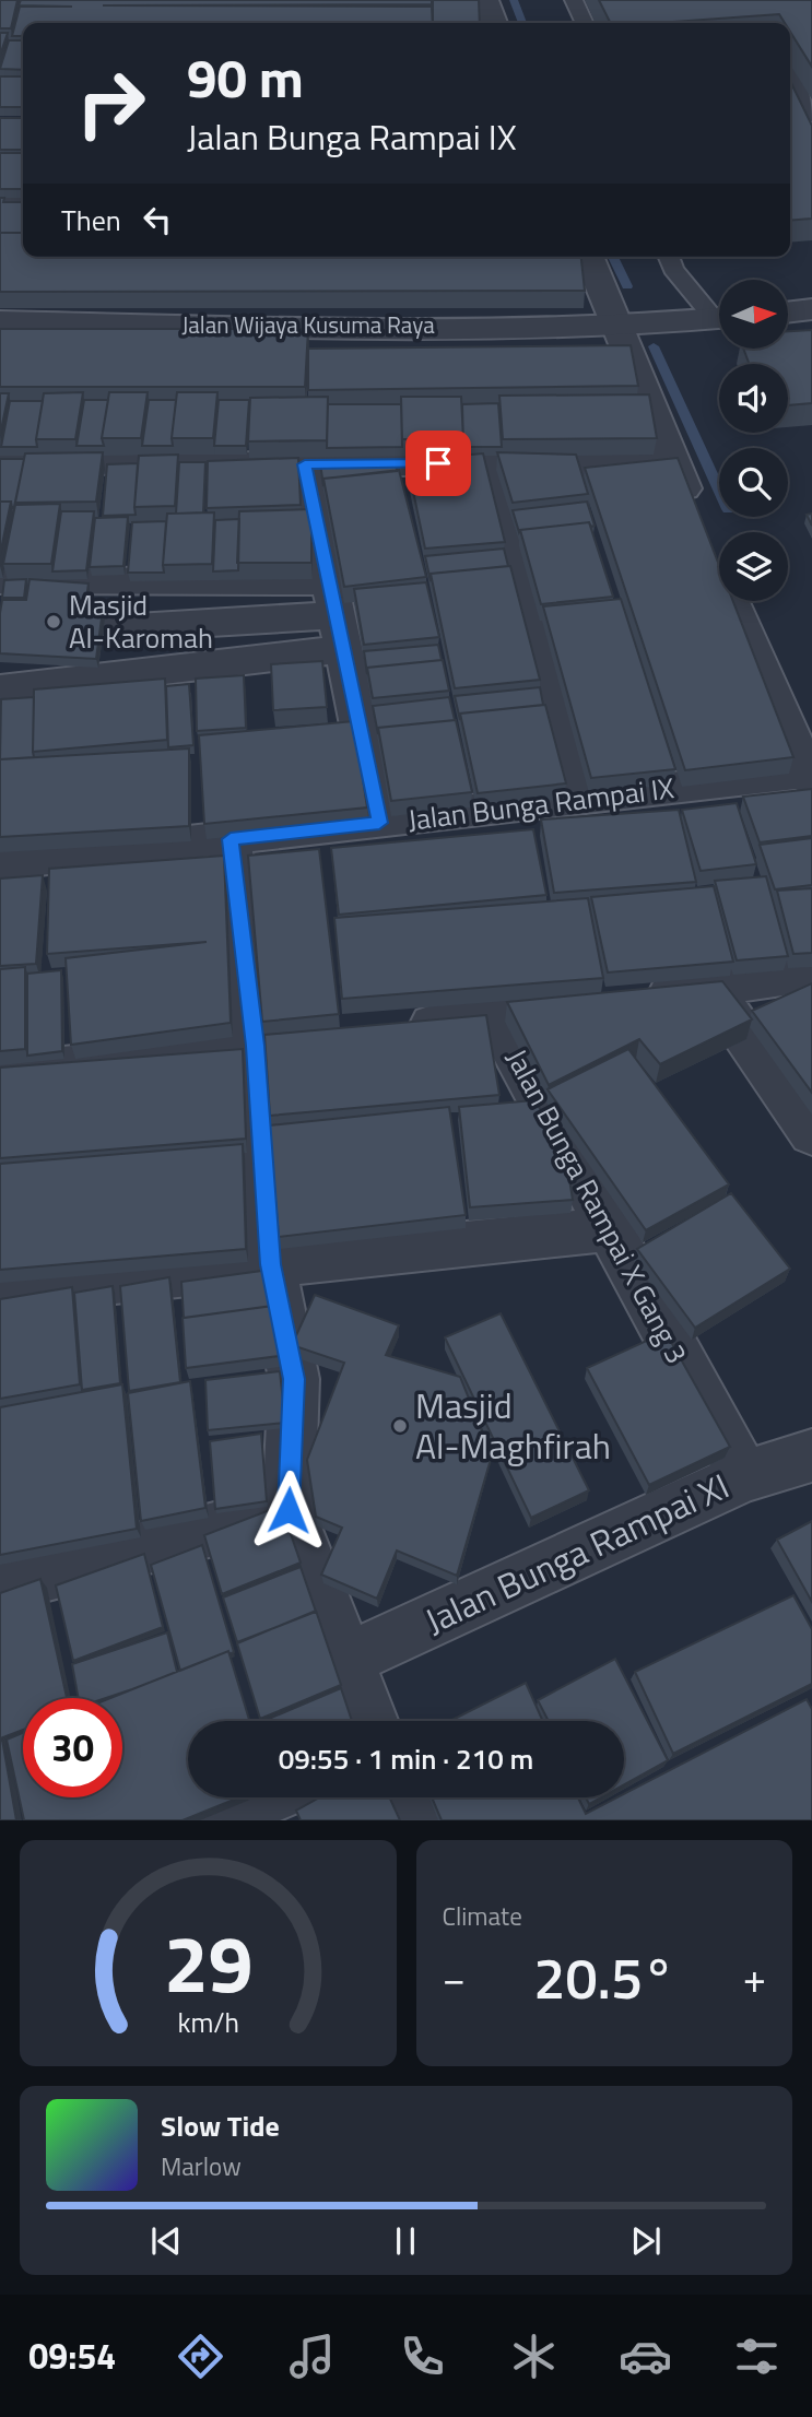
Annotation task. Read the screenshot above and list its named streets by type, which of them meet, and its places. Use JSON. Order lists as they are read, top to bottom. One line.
{"streets":{"street":["Jalan Wijaya Kusuma Raya","Jalan Bunga Rampai IX","Jalan Bunga Rampai X Gang 3","Jalan Bunga Rampai XI"]},"crossings":[["Jalan Bunga Rampai X Gang 3","Jalan Bunga Rampai XI"]],"places":["Masjid Al-Karomah","Masjid Al-Maghfirah"],"north":"right","page":{"turn":["90 m","Jalan Bunga Rampai IX"],"then":"Then","limit":"30","trip":"09:55 · 1 min · 210 m","tile":"Climate","heat":["−","20.5°","+"],"song":["Slow Tide","Marlow"],"tabs":"09:54","gauge":["29","km/h"]}}
